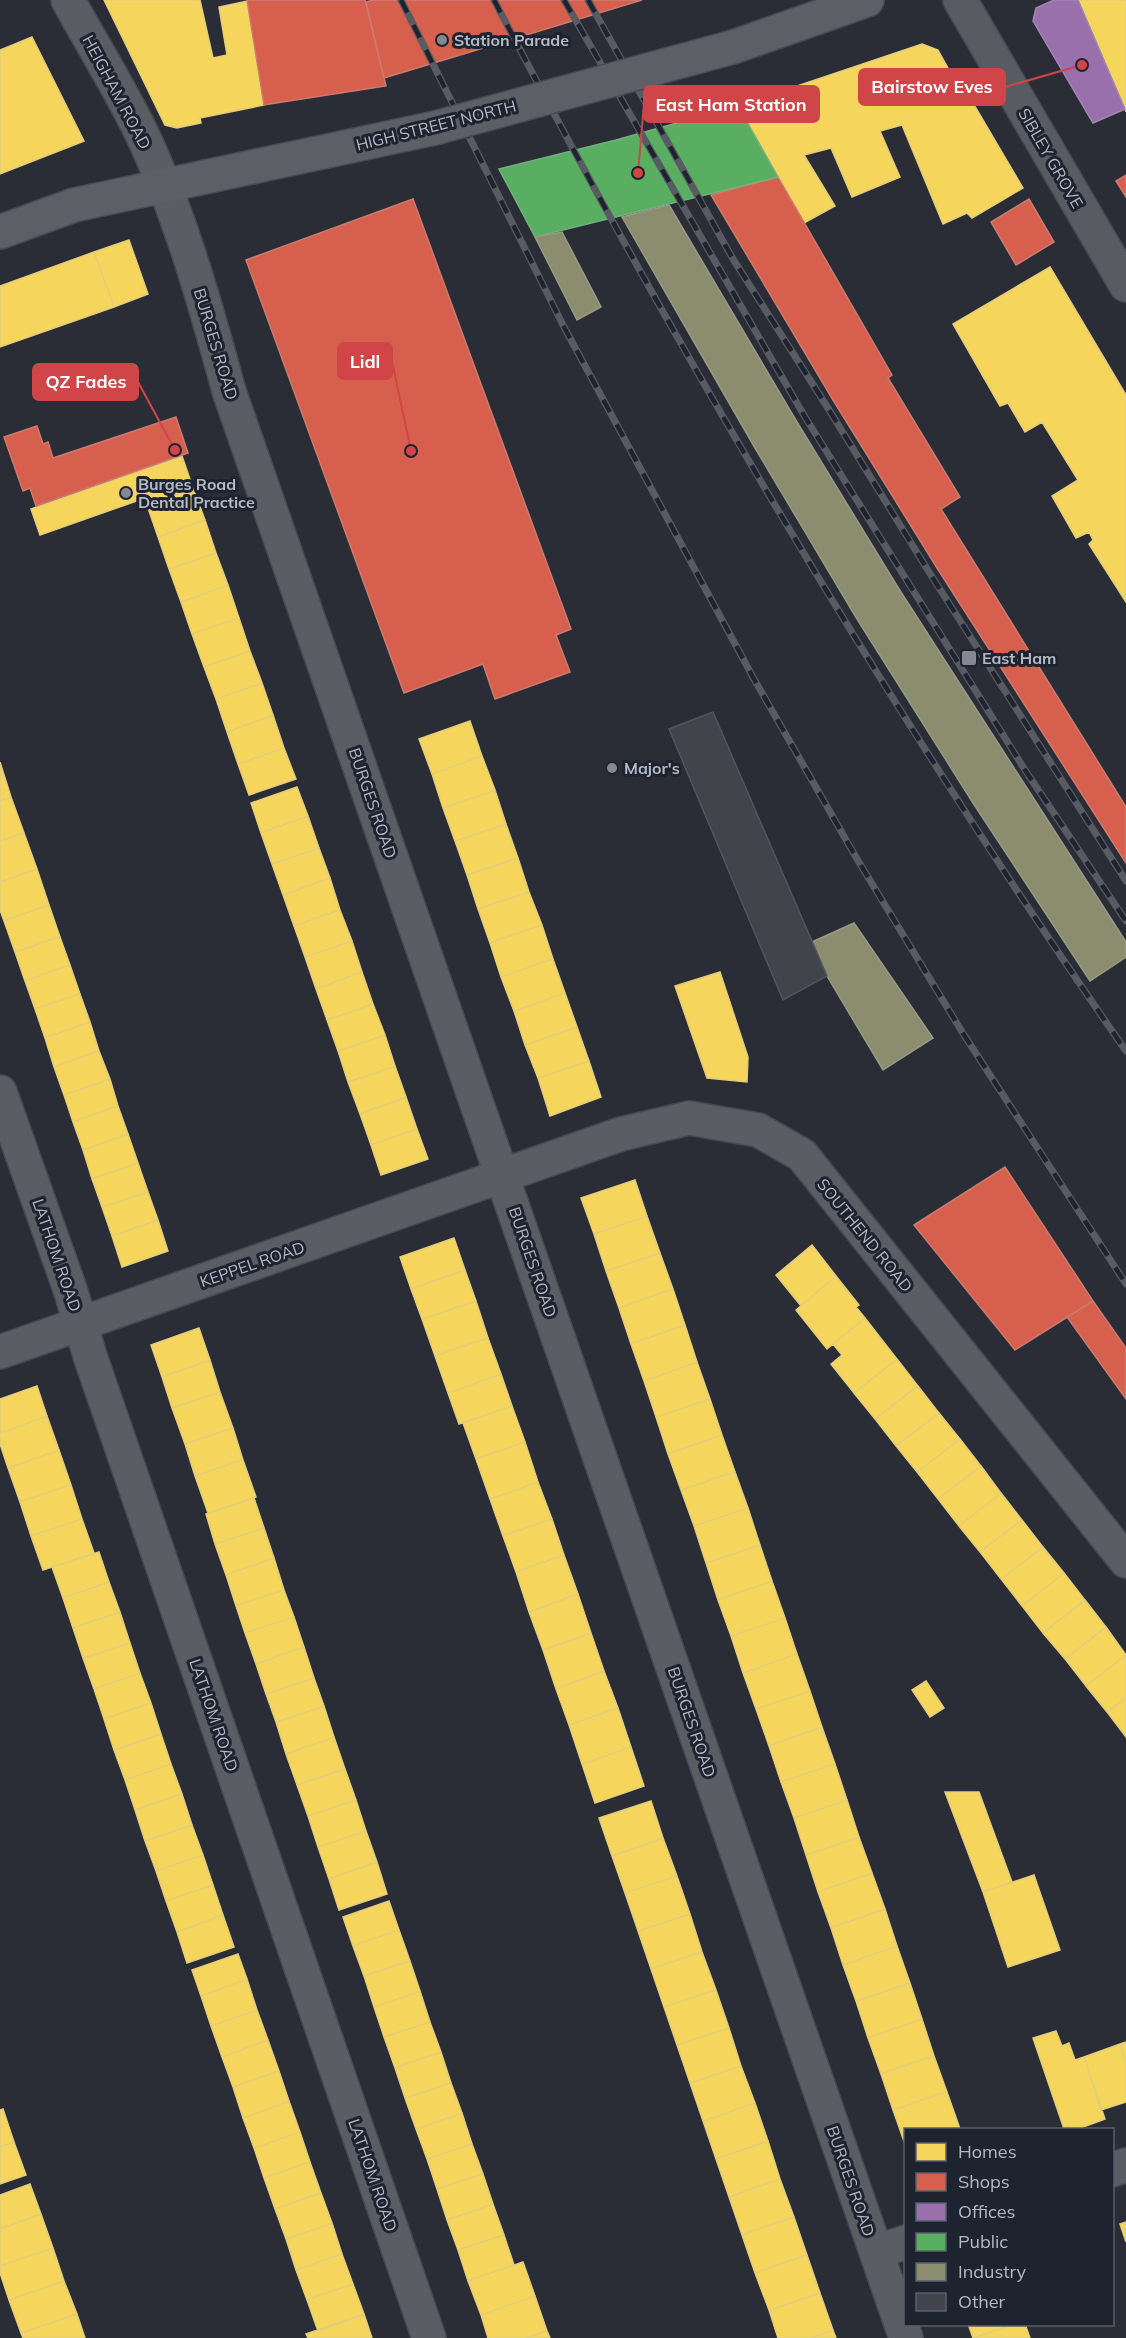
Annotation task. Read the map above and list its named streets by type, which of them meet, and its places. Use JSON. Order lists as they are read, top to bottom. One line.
{"streets":{"main road":["HIGH STREET NORTH","SIBLEY GROVE"],"street":["HEIGHAM ROAD","BURGES ROAD","SOUTHEND ROAD","LATHOM ROAD","KEPPEL ROAD"]},"crossings":[["HEIGHAM ROAD","HIGH STREET NORTH"],["HEIGHAM ROAD","BURGES ROAD"],["HIGH STREET NORTH","BURGES ROAD"],["BURGES ROAD","SOUTHEND ROAD"],["BURGES ROAD","KEPPEL ROAD"],["SOUTHEND ROAD","KEPPEL ROAD"],["LATHOM ROAD","KEPPEL ROAD"]],"places":{"other":["Station Parade","Bairstow Eves","East Ham Station","QZ Fades","Lidl","Burges Road Dental Practice","Major's"],"transit":["East Ham"]},"legend":["Homes","Shops","Offices","Public","Industry","Other"]}
